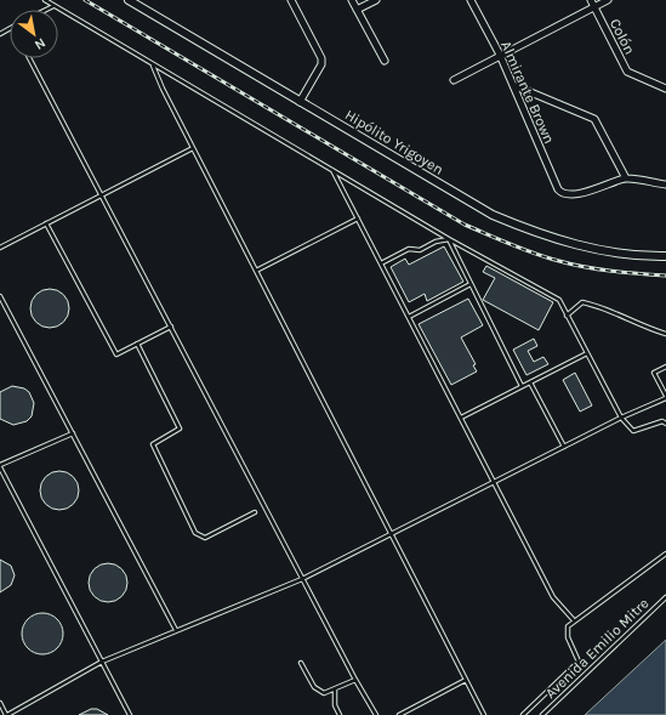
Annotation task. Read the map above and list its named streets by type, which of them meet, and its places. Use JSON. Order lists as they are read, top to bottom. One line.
{"streets":{"street":["Colón","Almirante Brown","Hipólito Yrigoyen"],"lane":["Avenida Emilio Mitre"]},"north":"bottom right"}
